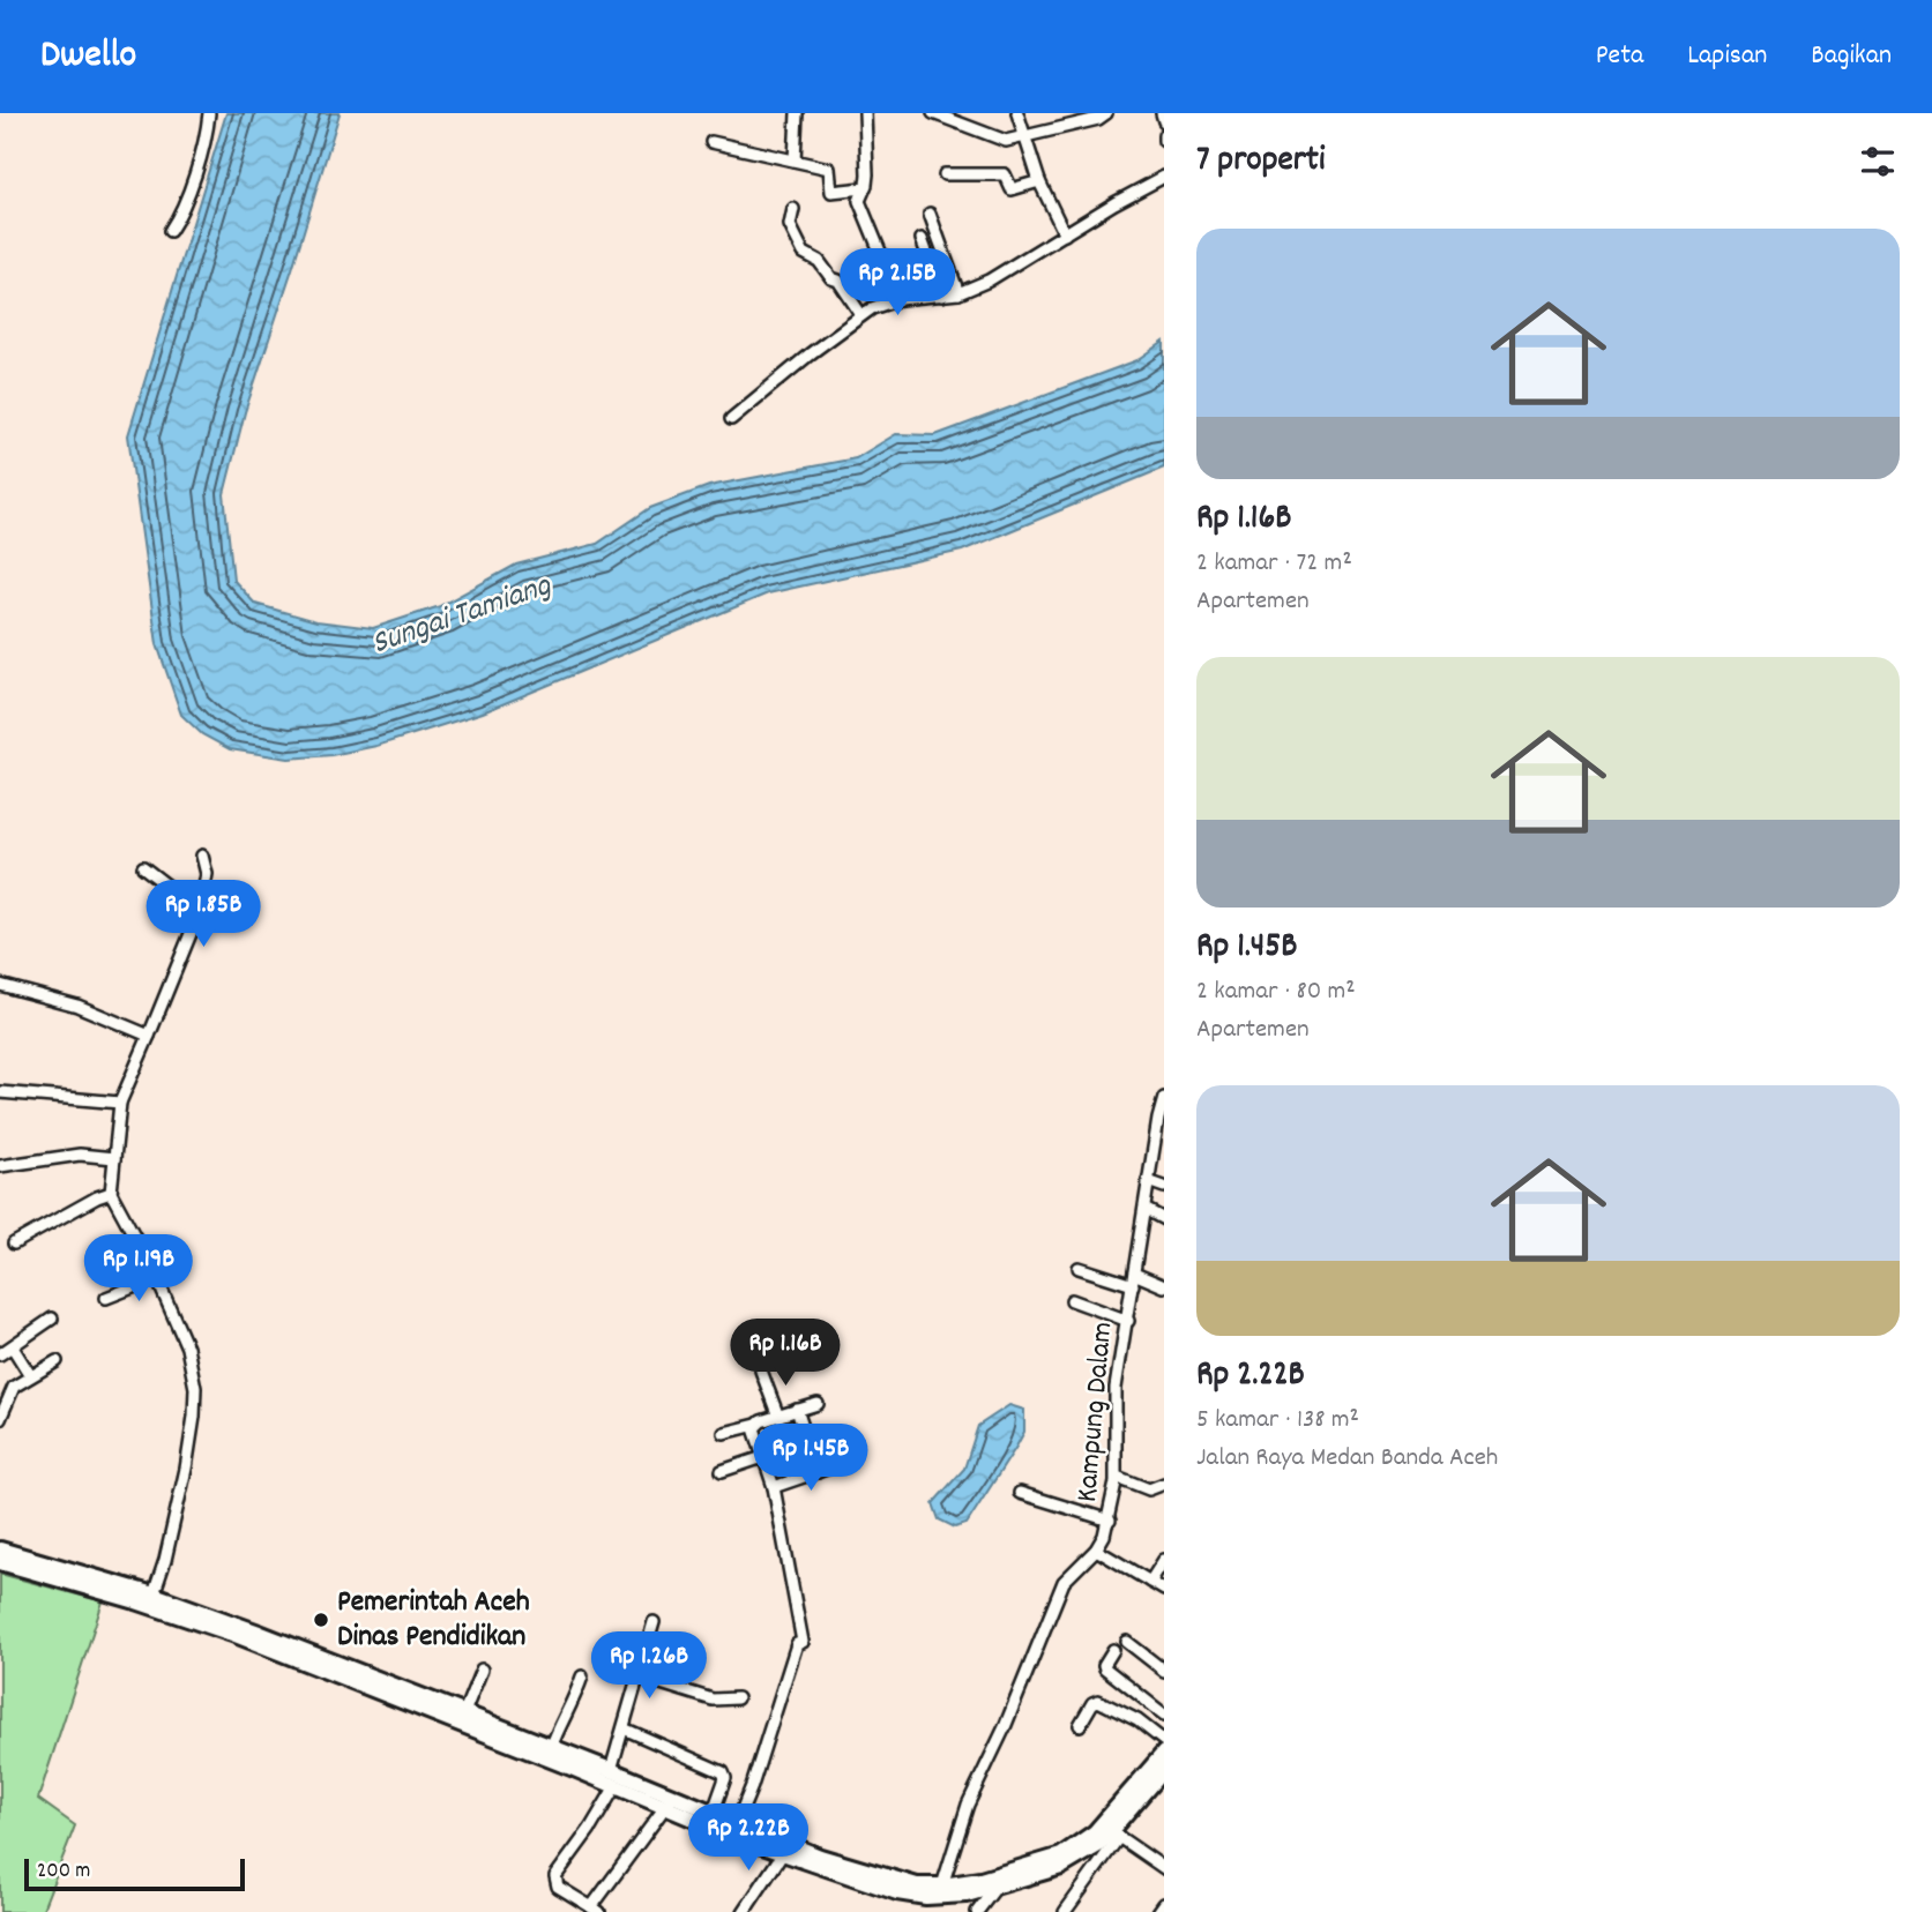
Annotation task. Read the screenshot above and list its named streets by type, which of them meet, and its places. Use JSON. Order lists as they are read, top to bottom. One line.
{"streets":{"street":["Kampung Dalam"]},"water":["Sungai Tamiang"],"places":["Pemerintah Aceh Dinas Pendidikan"],"scale_bar":"200 m","page":{"header":"Dwello","nav":["Peta","Lapisan","Bagikan"],"heading":"7 properti","list":[{"name":"Rp 1.16B","note":"2 kamar · 72 m² · Apartemen"},{"name":"Rp 1.45B","note":"2 kamar · 80 m² · Apartemen"},{"name":"Rp 2.22B","note":"5 kamar · 138 m² · Jalan Raya Medan Banda Aceh"}],"price":["Rp 2.15B","Rp 1.85B","Rp 1.19B","Rp 1.16B","Rp 1.45B","Rp 1.26B","Rp 2.22B"],"scale":"200 m"}}
